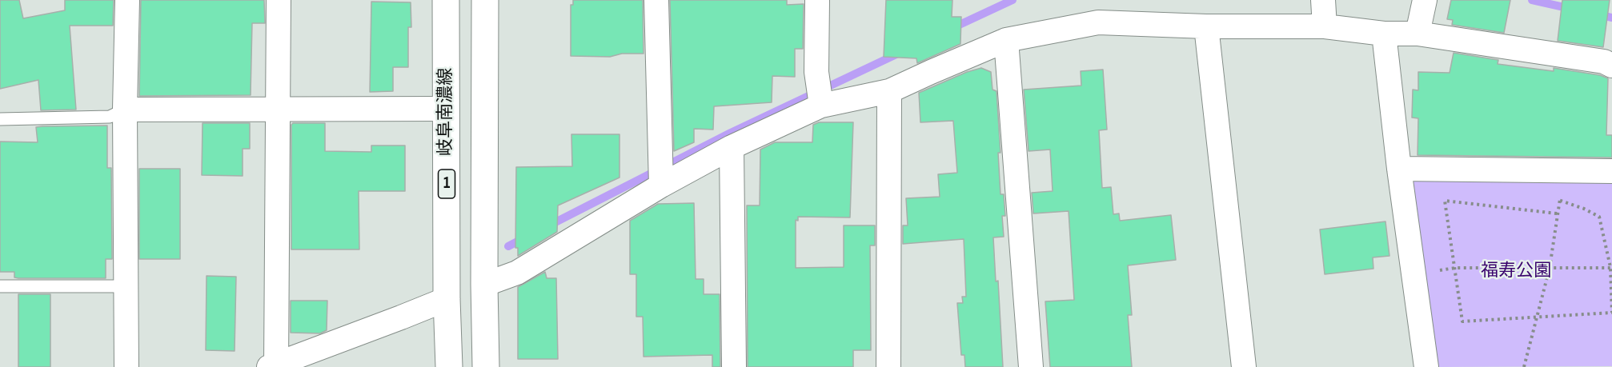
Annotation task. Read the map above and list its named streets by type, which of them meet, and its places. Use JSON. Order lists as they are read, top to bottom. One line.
{"streets":{"main road":["岐阜南濃線","1"]},"parks":["福寿公園"]}
